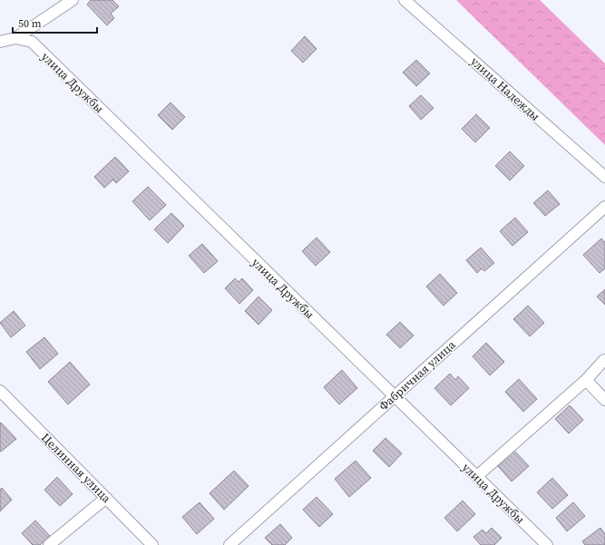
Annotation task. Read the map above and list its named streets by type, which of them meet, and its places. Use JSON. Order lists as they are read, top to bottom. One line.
{"streets":{"street":["улица Дружбы","улица Надежды","Фабричная улица","Целинная улица"]},"crossings":[["улица Дружбы","Фабричная улица"]],"scale_bar":"50 m"}
